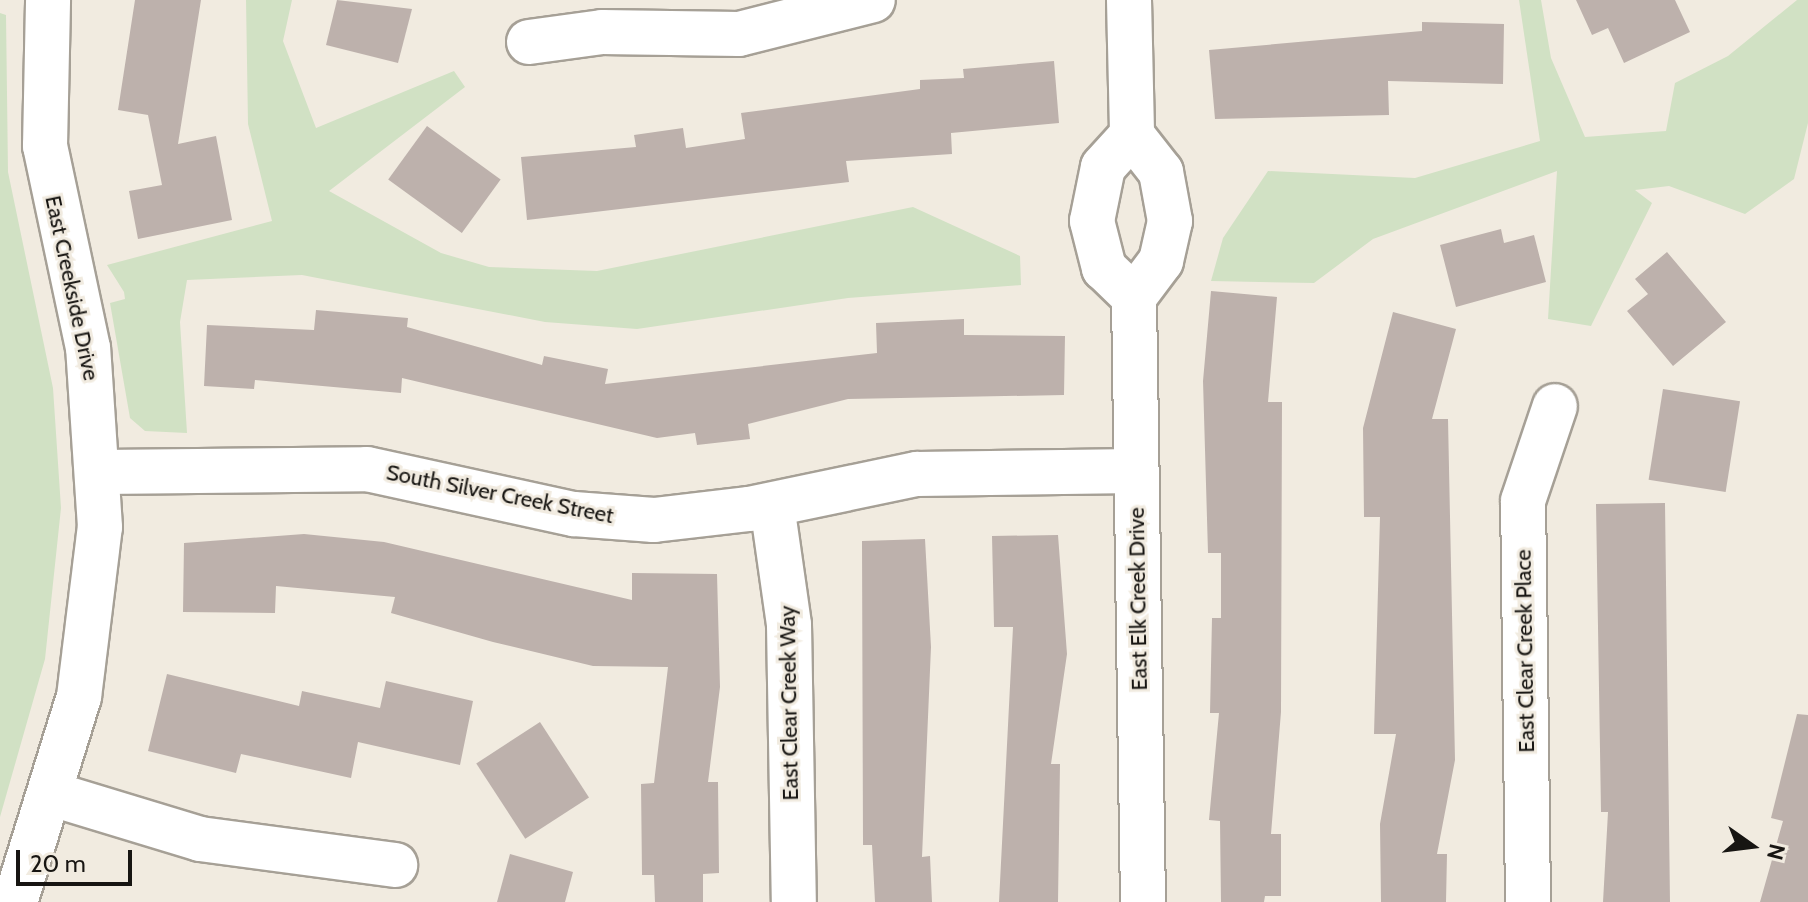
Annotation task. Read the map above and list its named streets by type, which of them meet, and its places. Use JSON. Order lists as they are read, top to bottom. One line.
{"streets":{"street":["East Creekside Drive","South Silver Creek Street","East Elk Creek Drive","East Clear Creek Place","East Clear Creek Way"]},"crossings":[["East Creekside Drive","South Silver Creek Street"],["South Silver Creek Street","East Elk Creek Drive"],["South Silver Creek Street","East Clear Creek Way"]],"scale_bar":"20 m","north":"right"}
